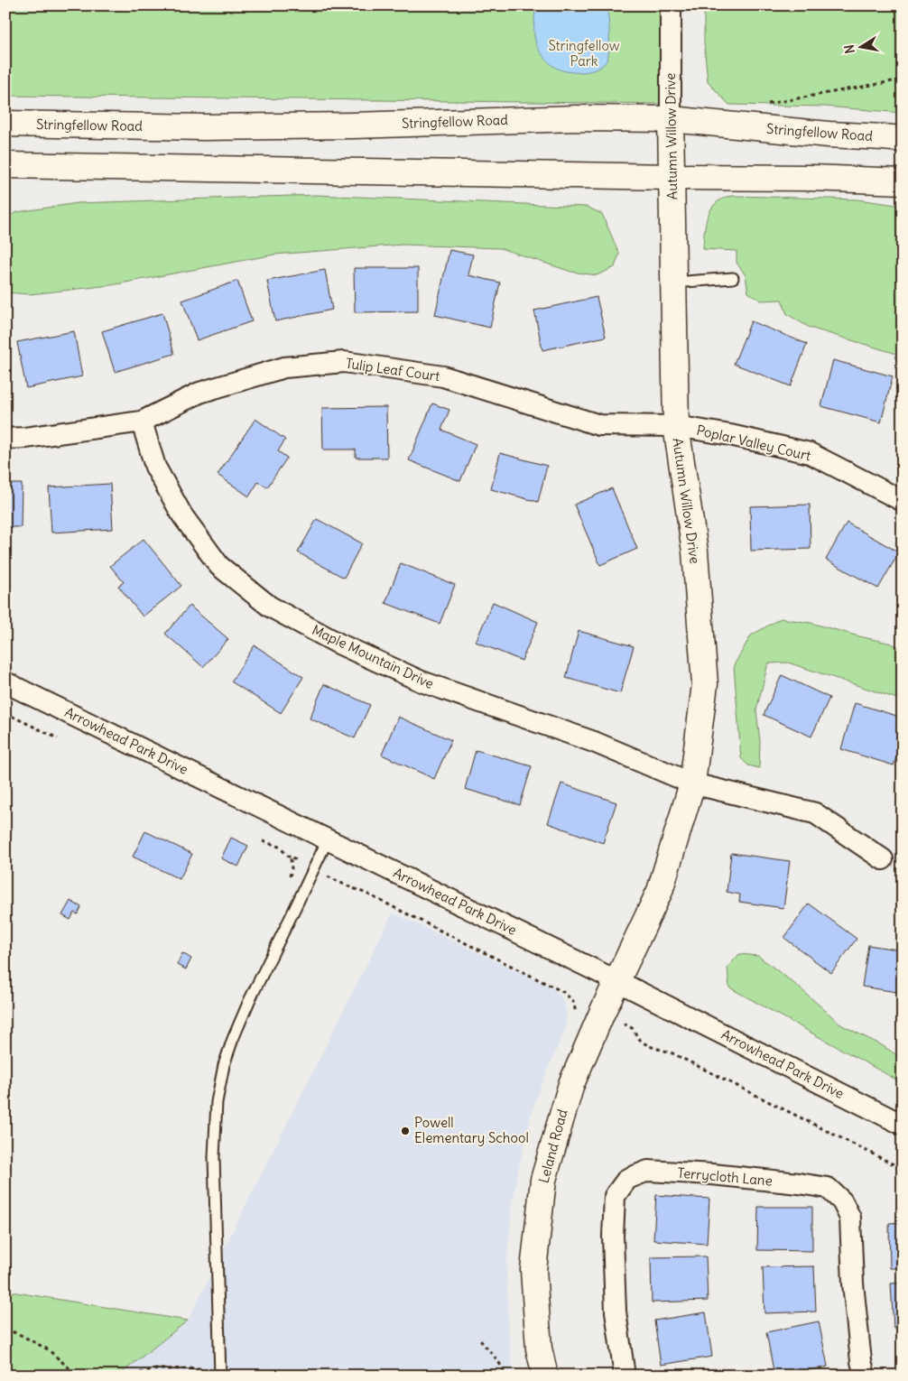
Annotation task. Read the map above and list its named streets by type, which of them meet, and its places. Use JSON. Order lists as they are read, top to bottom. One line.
{"streets":{"main road":["Stringfellow Road","Autumn Willow Drive","Leland Road"],"street":["Tulip Leaf Court","Poplar Valley Court","Maple Mountain Drive","Arrowhead Park Drive","Terrycloth Lane"]},"crossings":[["Stringfellow Road","Autumn Willow Drive"],["Autumn Willow Drive","Tulip Leaf Court"],["Autumn Willow Drive","Poplar Valley Court"],["Autumn Willow Drive","Maple Mountain Drive"],["Autumn Willow Drive","Arrowhead Park Drive"],["Autumn Willow Drive","Leland Road"],["Tulip Leaf Court","Poplar Valley Court"],["Tulip Leaf Court","Maple Mountain Drive"],["Arrowhead Park Drive","Leland Road"]],"parks":["Stringfellow Park"],"places":["Powell Elementary School"],"north":"left"}
